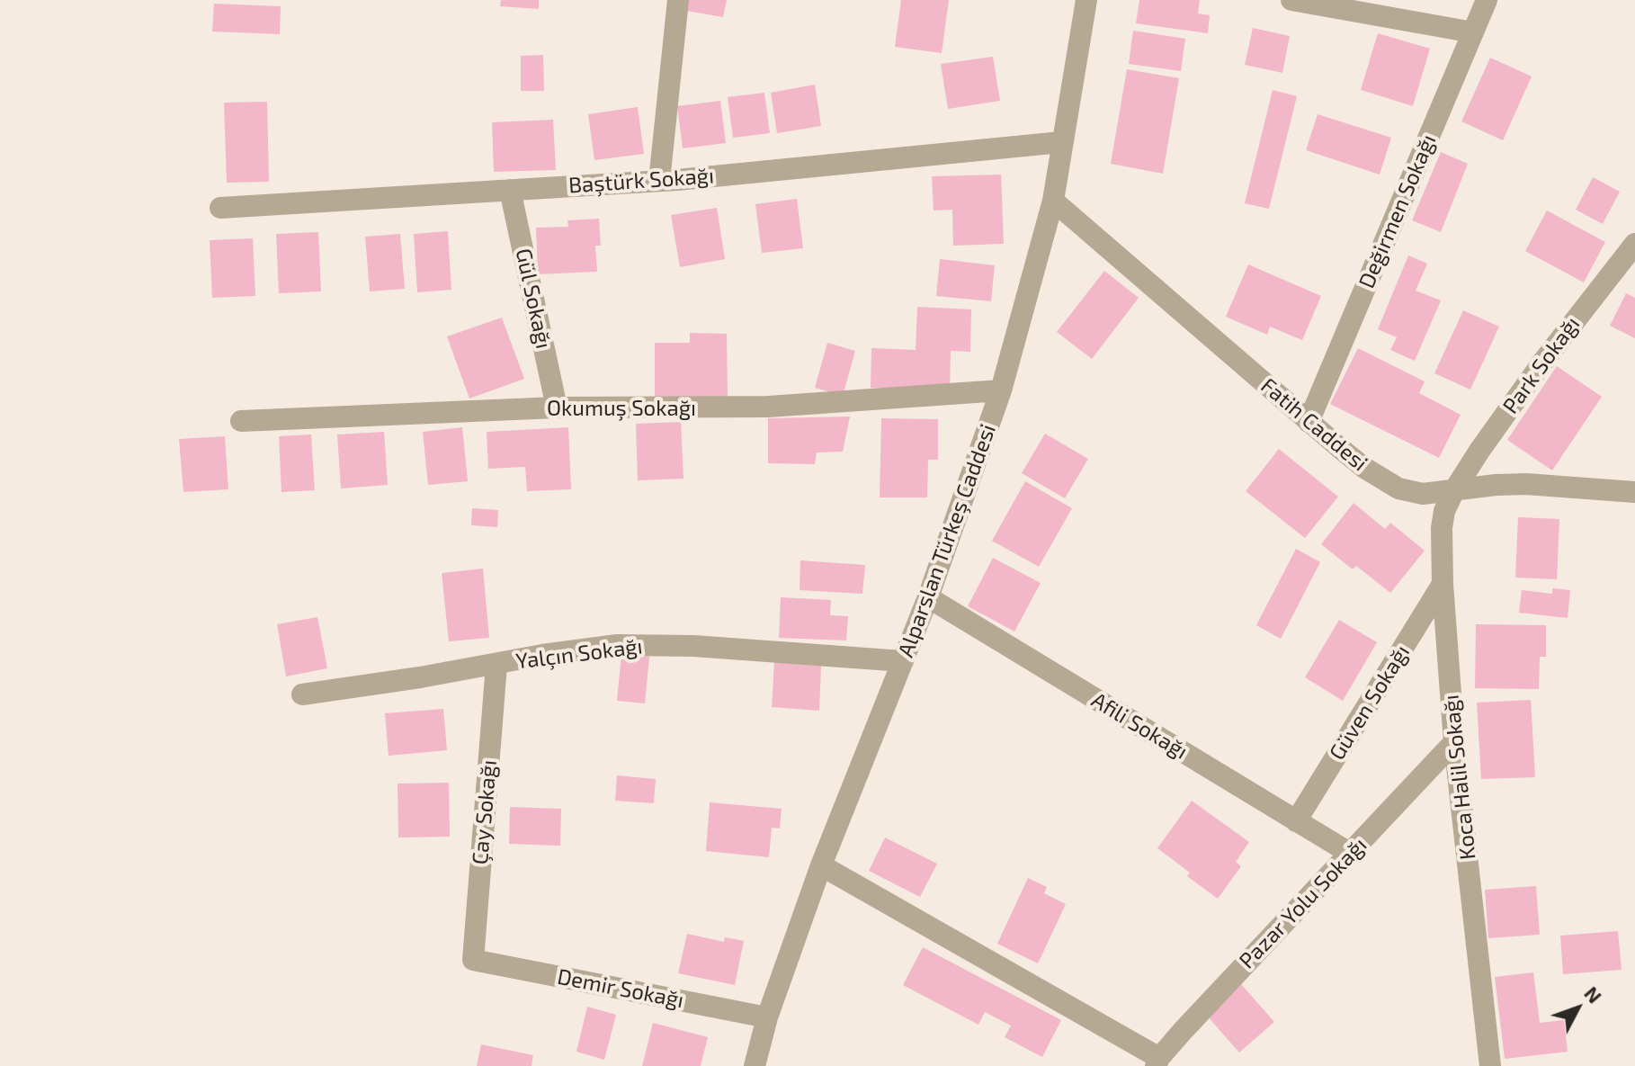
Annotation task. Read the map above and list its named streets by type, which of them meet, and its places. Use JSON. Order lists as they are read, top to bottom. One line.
{"streets":{"street":["Baştürk Sokağı","Değirmen Sokağı","Gül Sokağı","Park Sokağı","Okumuş Sokağı","Fatih Caddesi","Alparslan Türkeş Caddesi","Yalçın Sokağı","Güven Sokağı","Afili Sokağı","Koca Halil Sokağı","Çay Sokağı","Pazar Yolu Sokağı","Demir Sokağı"]},"crossings":[["Baştürk Sokağı","Gül Sokağı"],["Baştürk Sokağı","Alparslan Türkeş Caddesi"],["Değirmen Sokağı","Fatih Caddesi"],["Gül Sokağı","Okumuş Sokağı"],["Park Sokağı","Fatih Caddesi"],["Park Sokağı","Koca Halil Sokağı"],["Okumuş Sokağı","Alparslan Türkeş Caddesi"],["Fatih Caddesi","Alparslan Türkeş Caddesi"],["Fatih Caddesi","Koca Halil Sokağı"],["Alparslan Türkeş Caddesi","Yalçın Sokağı"],["Alparslan Türkeş Caddesi","Afili Sokağı"],["Alparslan Türkeş Caddesi","Demir Sokağı"],["Yalçın Sokağı","Çay Sokağı"],["Güven Sokağı","Afili Sokağı"],["Güven Sokağı","Koca Halil Sokağı"],["Afili Sokağı","Pazar Yolu Sokağı"],["Koca Halil Sokağı","Pazar Yolu Sokağı"],["Çay Sokağı","Demir Sokağı"]],"north":"top right"}
